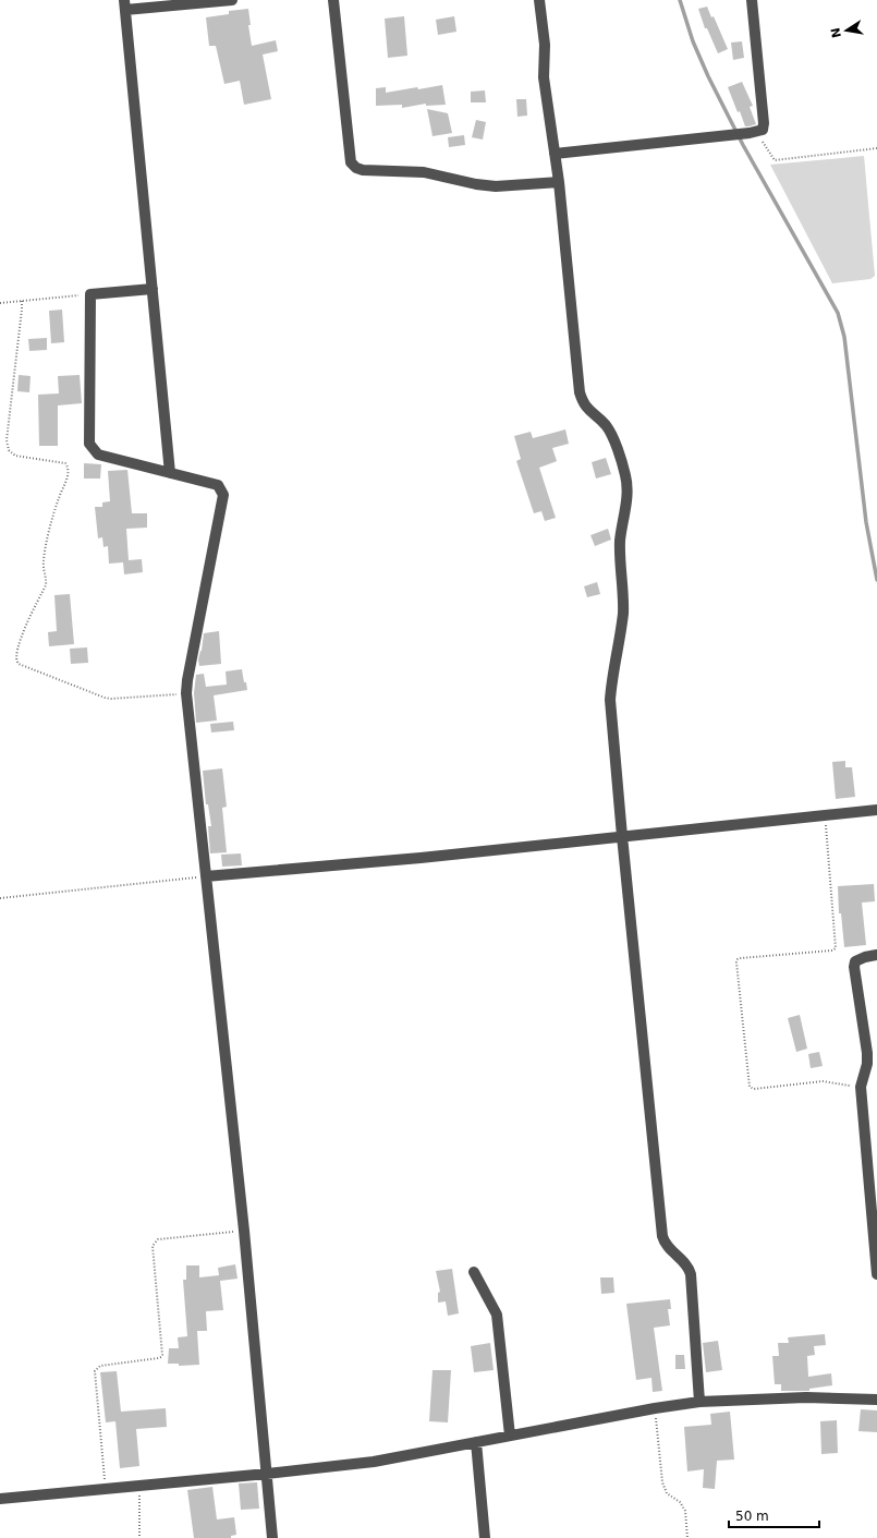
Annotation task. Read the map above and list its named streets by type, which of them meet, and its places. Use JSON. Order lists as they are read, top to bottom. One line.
{"scale_bar":"50 m","north":"left"}
